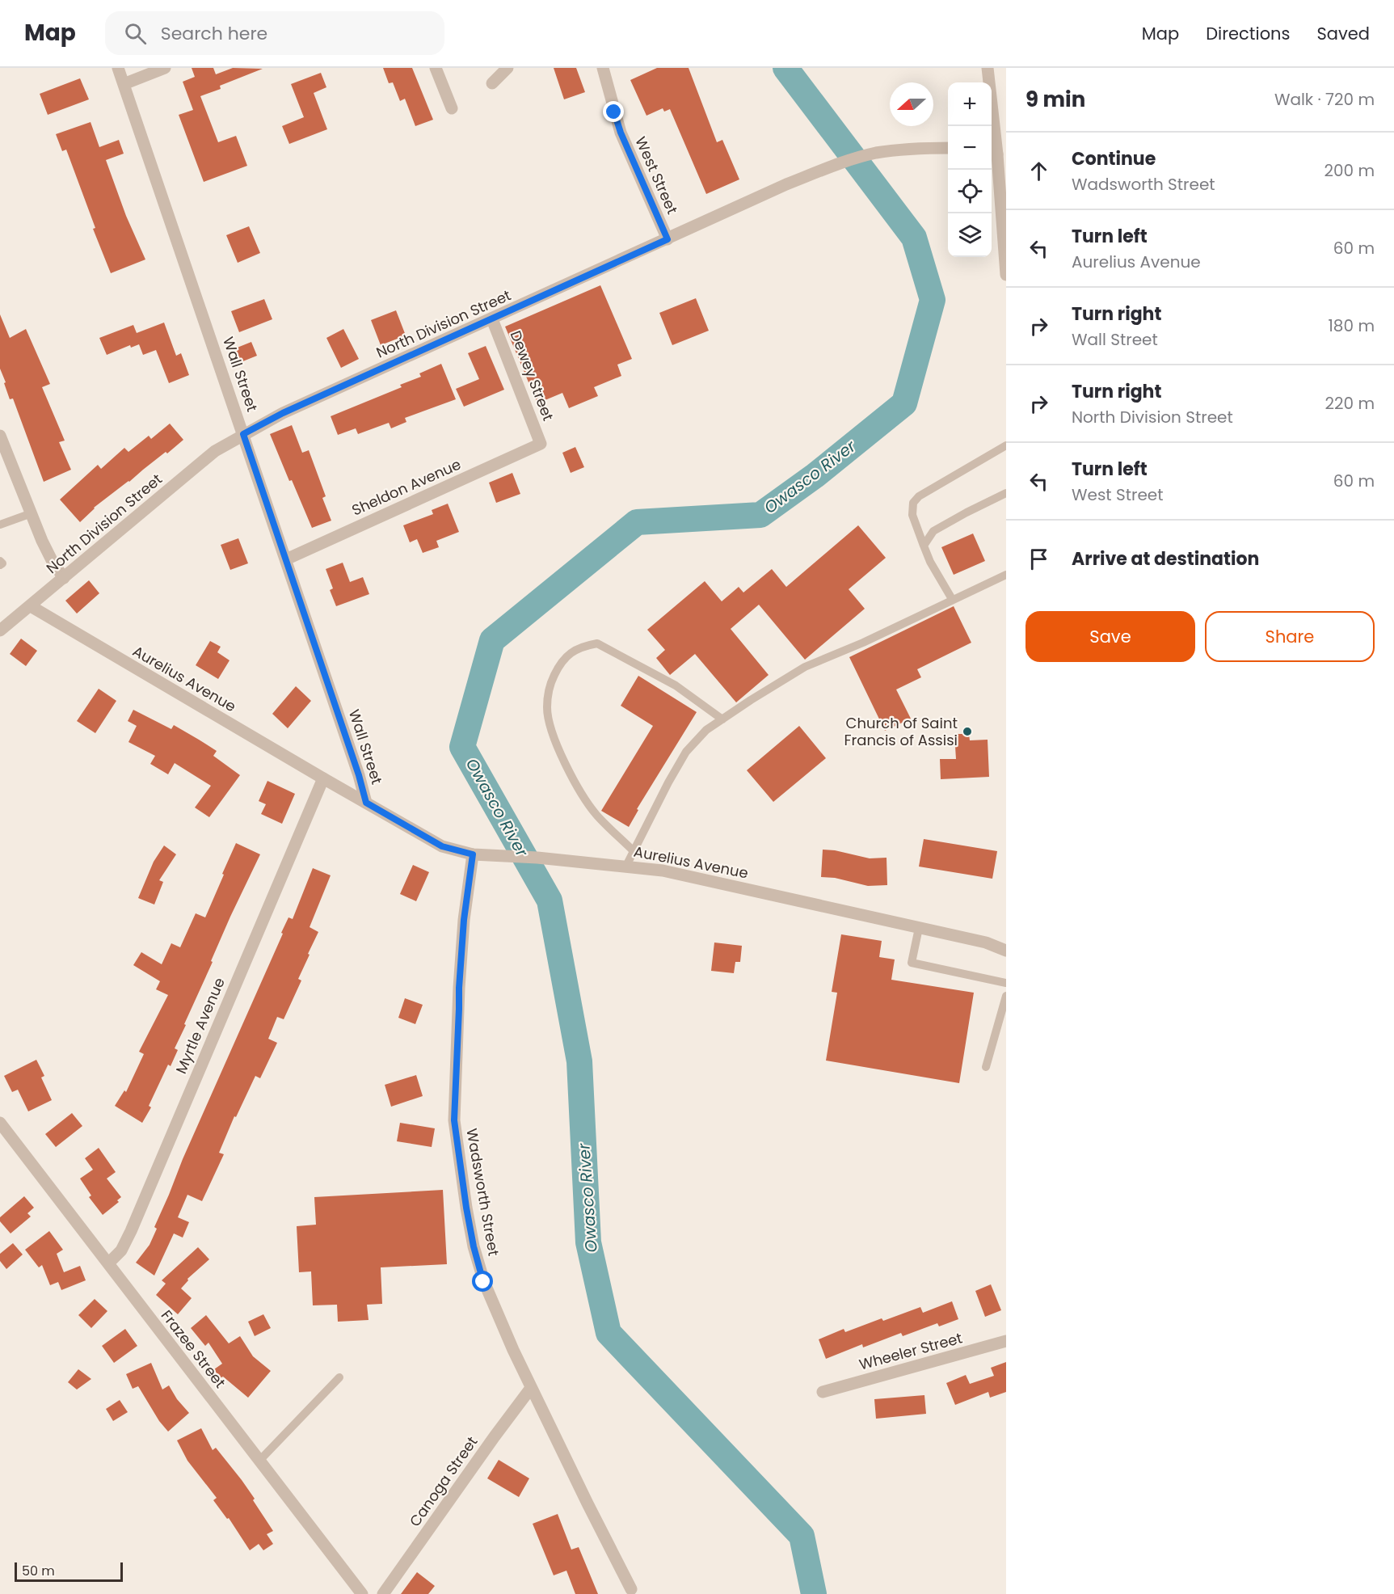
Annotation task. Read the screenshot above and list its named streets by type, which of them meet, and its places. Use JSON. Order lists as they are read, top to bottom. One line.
{"streets":{"street":["West Street","North Division Street","Wall Street","Dewey Street","Sheldon Avenue","Aurelius Avenue","Myrtle Avenue","Wadsworth Street","Frazee Street","Wheeler Street","Canoga Street"]},"crossings":[["West Street","North Division Street"],["North Division Street","Wall Street"],["North Division Street","Dewey Street"],["North Division Street","Aurelius Avenue"],["Wall Street","Sheldon Avenue"],["Wall Street","Aurelius Avenue"],["Dewey Street","Sheldon Avenue"],["Aurelius Avenue","Myrtle Avenue"],["Aurelius Avenue","Wadsworth Street"],["Myrtle Avenue","Frazee Street"],["Wadsworth Street","Canoga Street"]],"water":["Owasco River"],"places":["Church of Saint Francis of Assisi"],"scale_bar":"50 m","north":"left","page":{"header":"Map","search":"Search here","nav":["Map","Directions","Saved"],"heading":["9 min","Walk · 720 m"],"map_buttons":["+","−"],"list":[["Continue","Wadsworth Street","200 m"],["Turn left","Aurelius Avenue","60 m"],["Turn right","Wall Street","180 m"],["Turn right","North Division Street","220 m"],["Turn left","West Street","60 m"],"Arrive at destination"],"buttons":["Save","Share"],"scale":"50 m"}}
